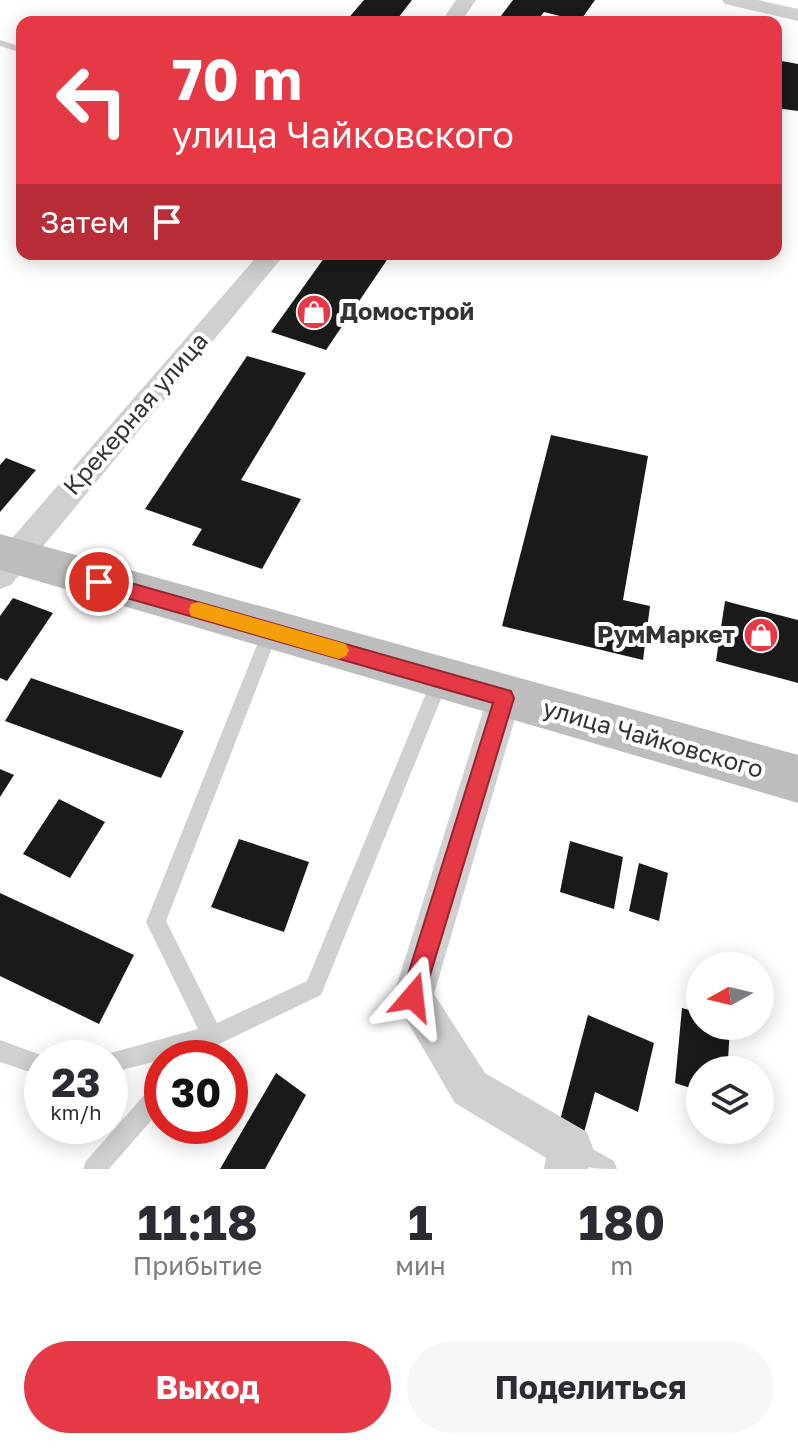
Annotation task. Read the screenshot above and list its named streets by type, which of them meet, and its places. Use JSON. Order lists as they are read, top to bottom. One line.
{"streets":{"main road":["улица Чайковского"],"street":["Крекерная улица"]},"crossings":[["Крекерная улица","улица Чайковского"]],"places":{"shop":["Домострой","РумМаркет"]},"north":"left","page":{"turn":["70 m","улица Чайковского"],"then":"Затем","speed":"23 km/h","limit":"30","eta":["11:18","Прибытие","1","мин","180","m"],"buttons":["Выход","Поделиться"]}}
